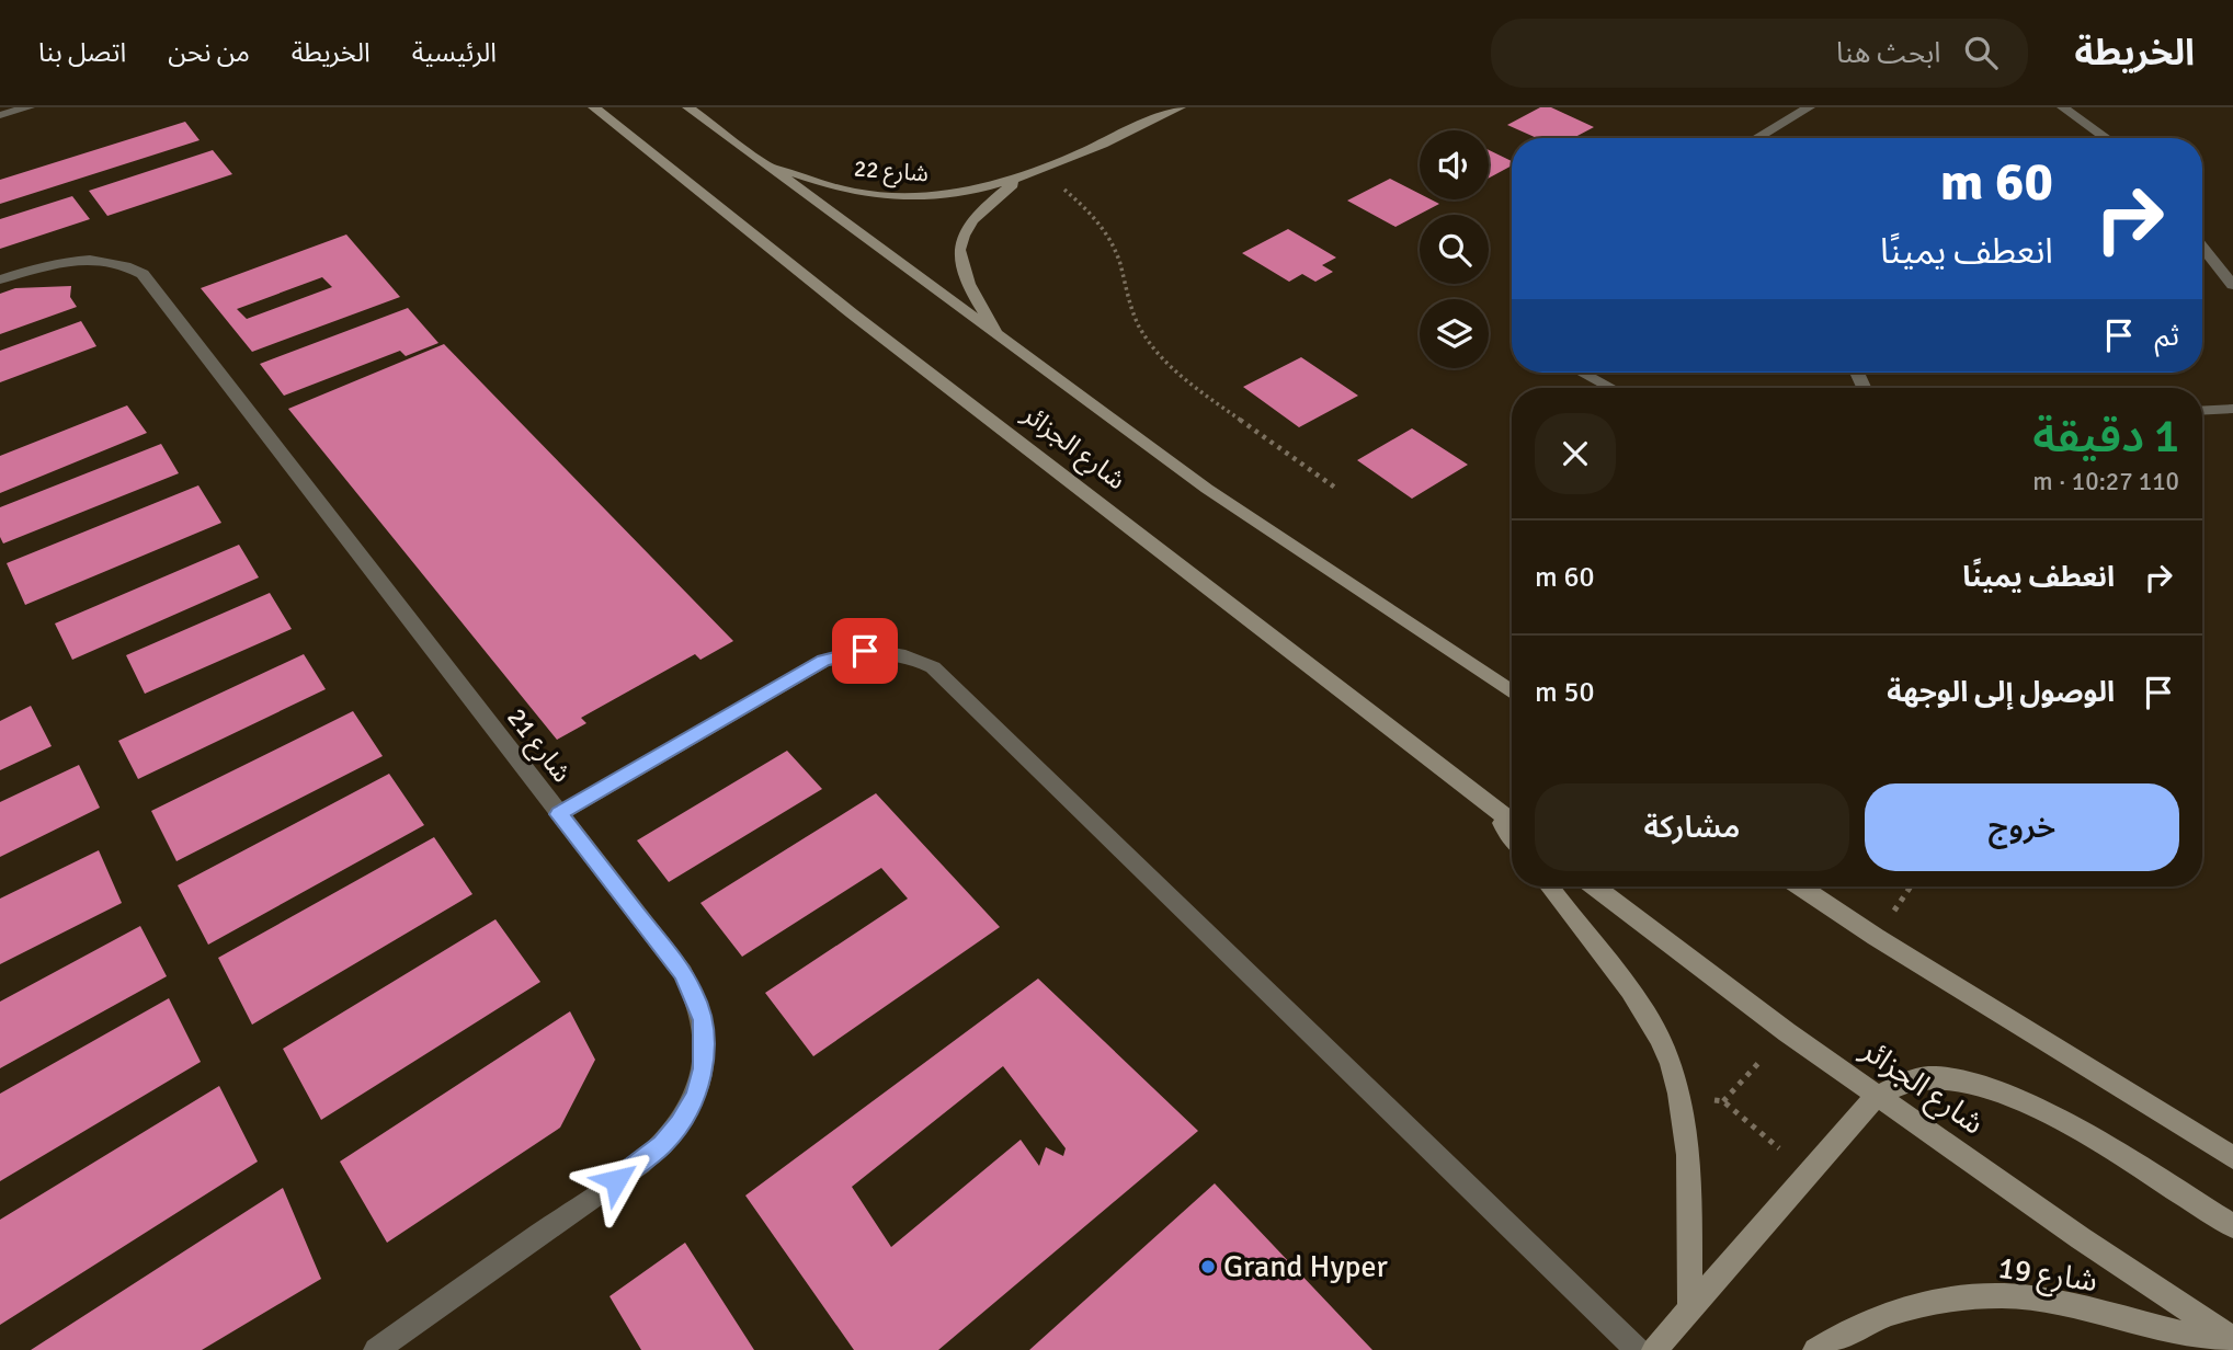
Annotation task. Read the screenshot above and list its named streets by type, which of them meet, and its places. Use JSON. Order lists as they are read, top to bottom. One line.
{"streets":{"main road":["شارع 22","شارع الجزائر","شارع 19"],"street":["شارع 21"]},"crossings":[["شارع 22","شارع الجزائر"]],"places":["Grand Hyper"],"page":{"header":"الخريطة","search":"ابحث هنا","nav":["الرئيسية","الخريطة","من نحن","اتصل بنا"],"turn":["60 m","انعطف يمينًا"],"then":"ثم","heading":["1 دقيقة","110 m · 10:27"],"list":[{"name":"انعطف يمينًا","value":"60 m"},{"name":"الوصول إلى الوجهة","value":"50 m"}],"buttons":["خروج","مشاركة"]}}
